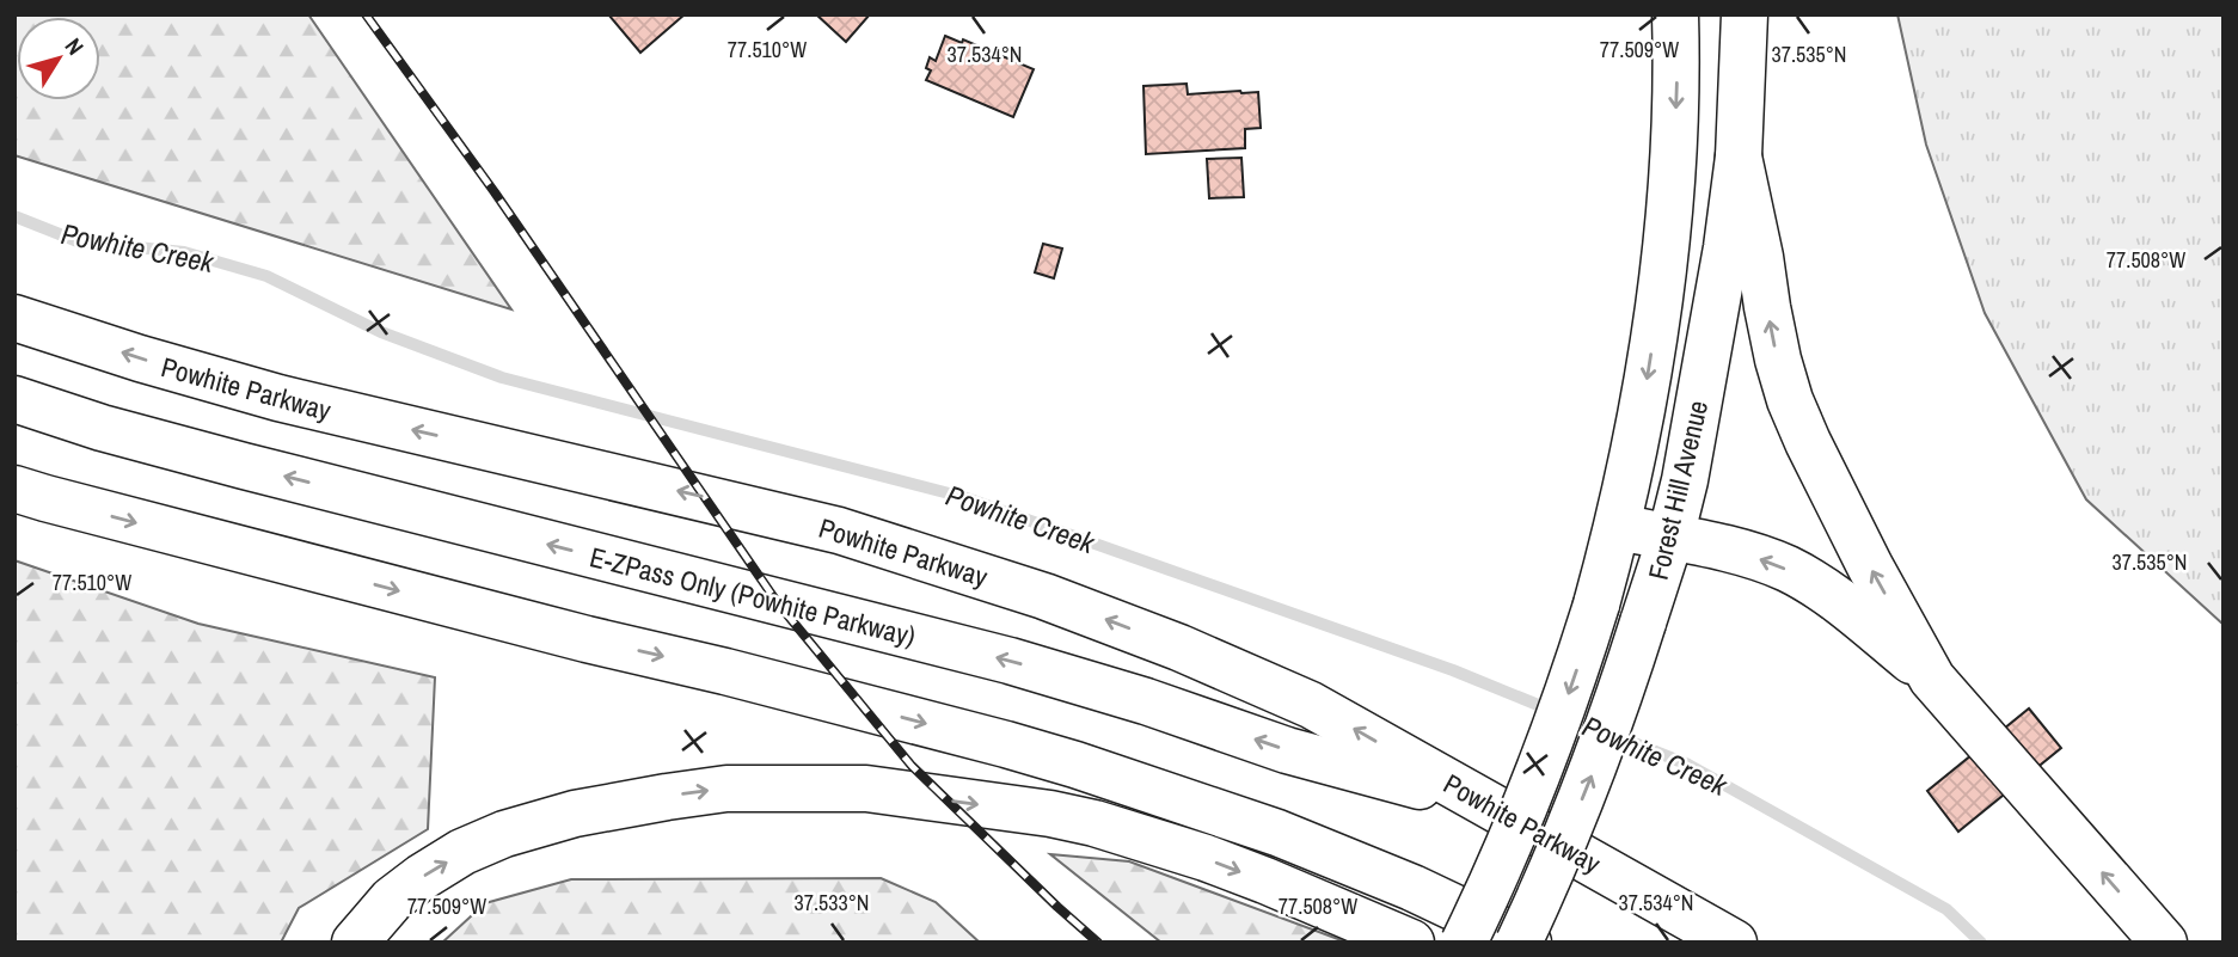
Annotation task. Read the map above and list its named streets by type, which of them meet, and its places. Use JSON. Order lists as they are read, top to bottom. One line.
{"streets":{"main road":["Powhite Parkway","Forest Hill Avenue","E-ZPass Only (Powhite Parkway)"]},"crossings":[["Powhite Parkway","E-ZPass Only (Powhite Parkway)"]],"water":["Powhite Creek"],"north":"top right","coordinates":["77.510°W","77.509°W","37.534°N","37.535°N","77.508°W","37.533°N"]}
